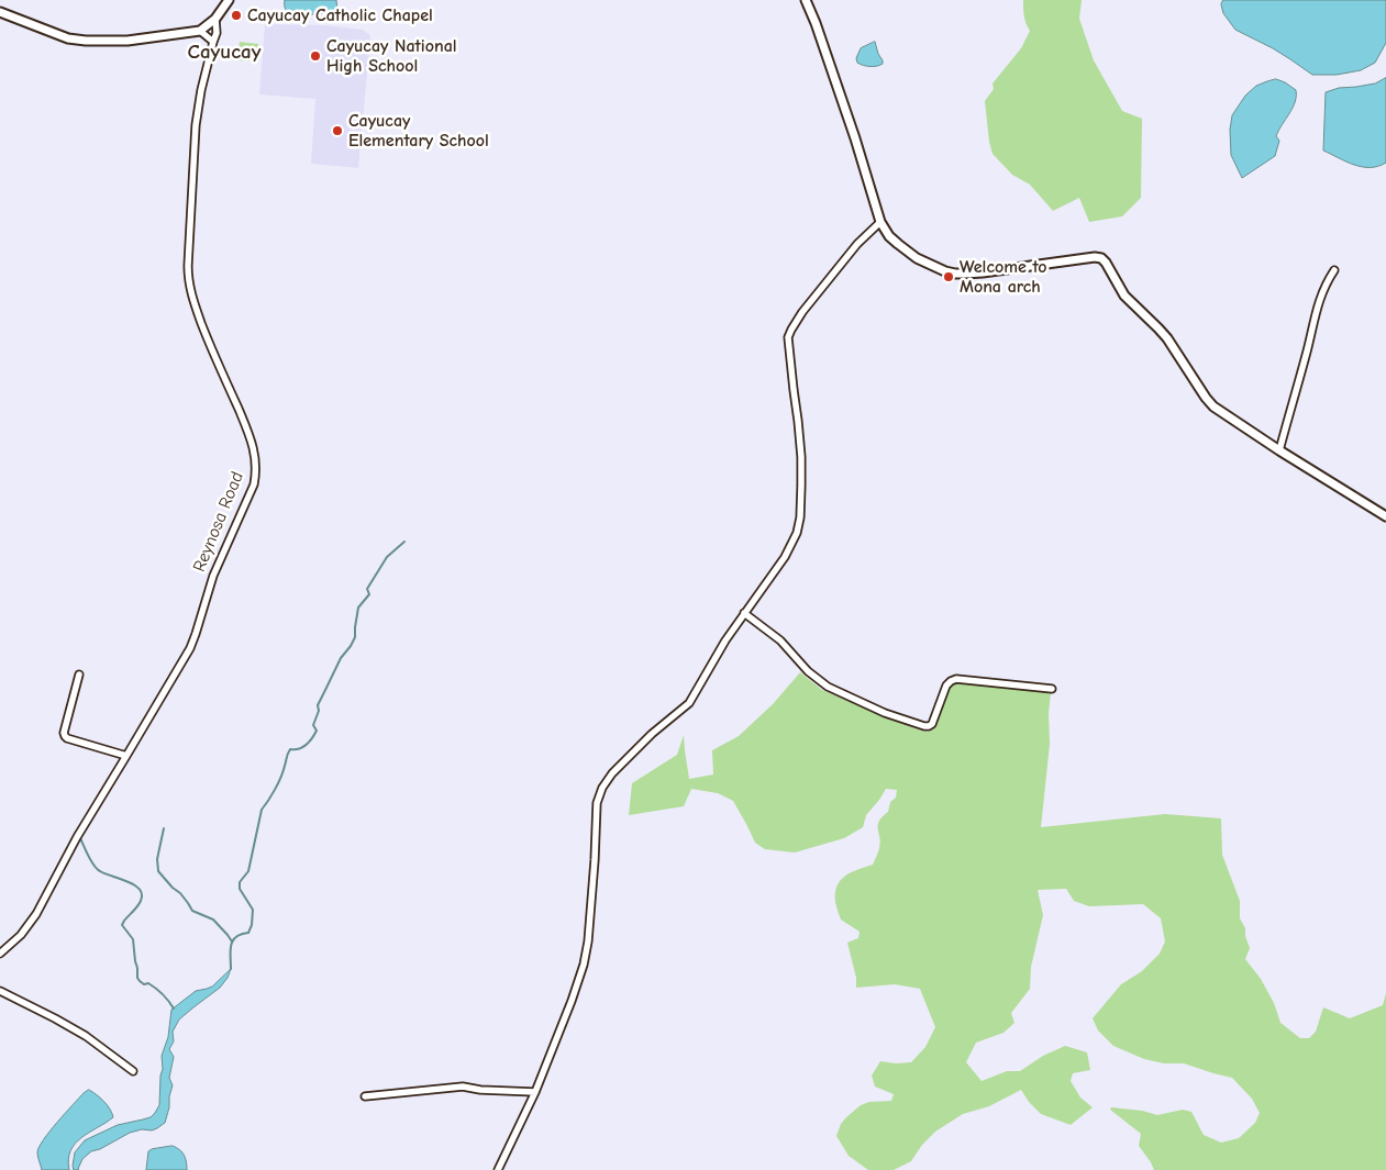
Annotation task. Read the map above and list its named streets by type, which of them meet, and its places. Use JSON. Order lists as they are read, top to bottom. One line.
{"streets":{"street":["Reynosa Road"]},"districts":["Cayucay"],"places":["Cayucay Catholic Chapel","Cayucay National High School","Cayucay Elementary School","Welcome to Mona arch"]}
